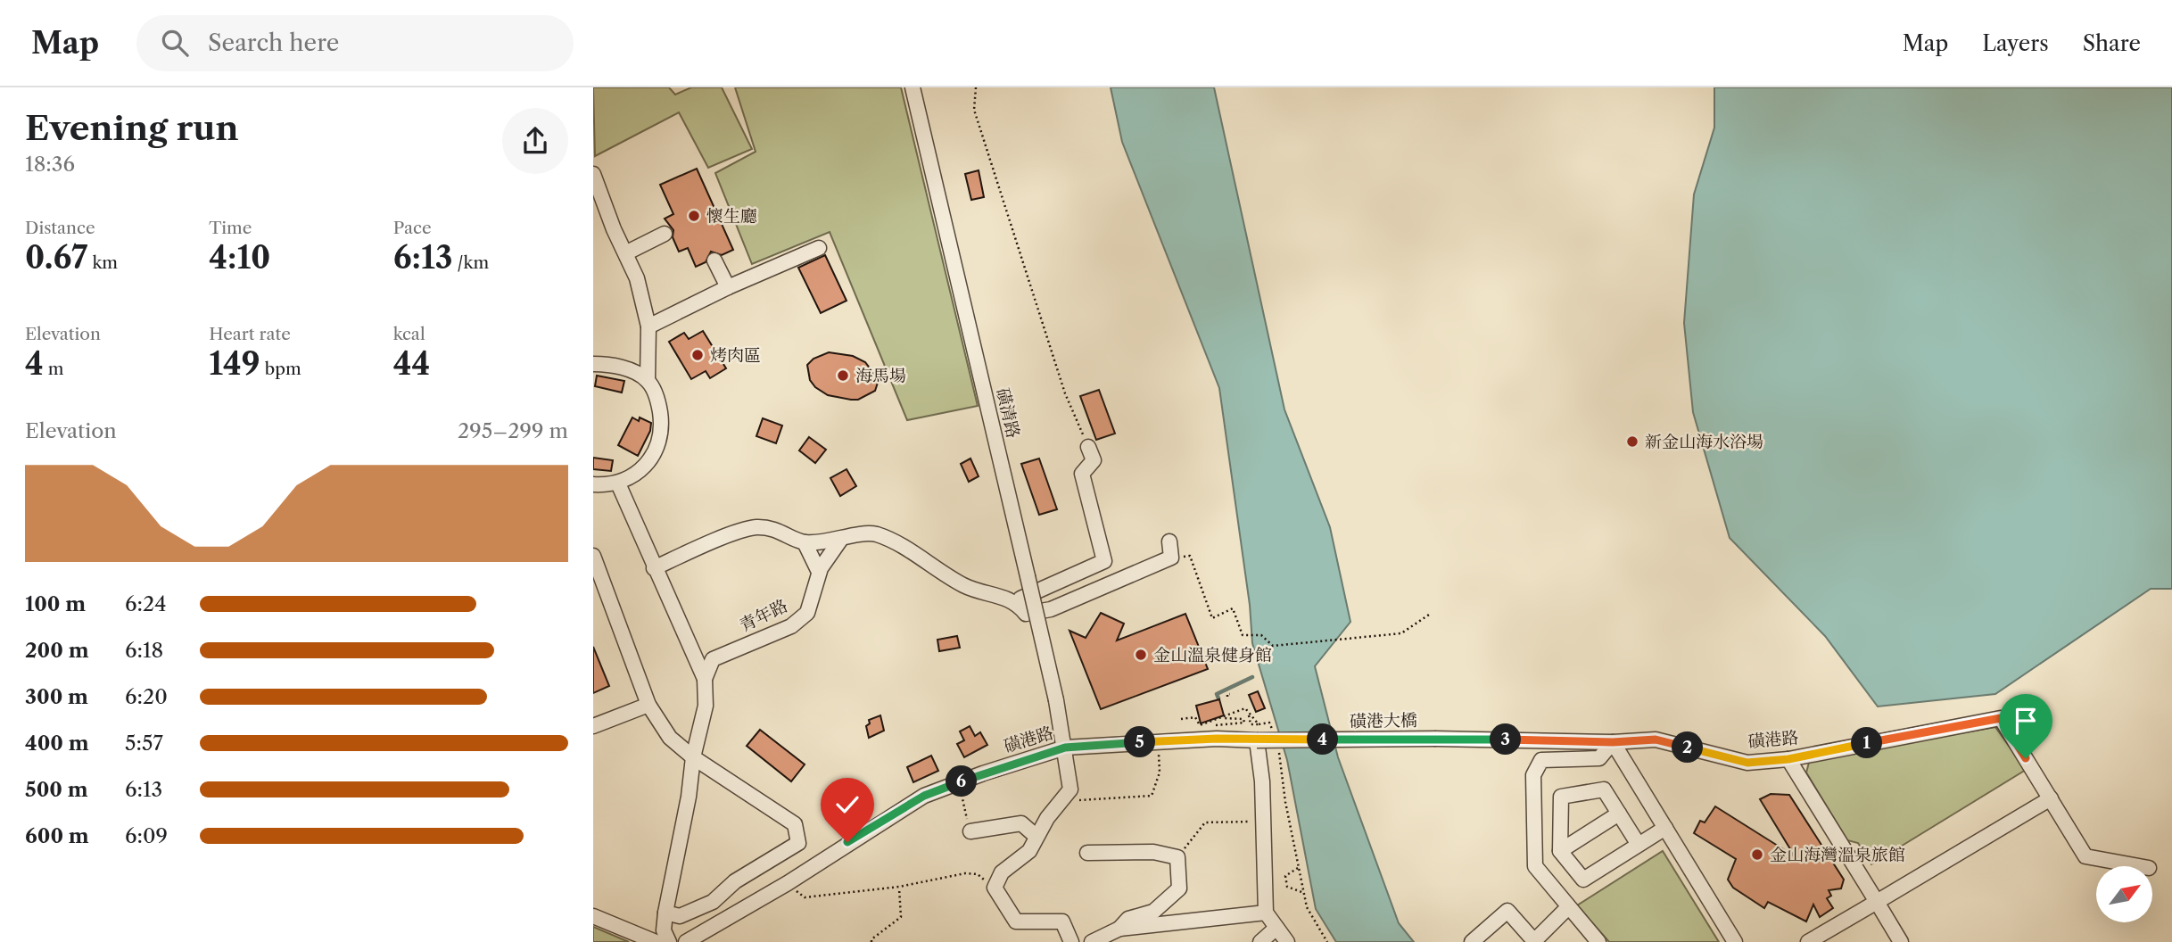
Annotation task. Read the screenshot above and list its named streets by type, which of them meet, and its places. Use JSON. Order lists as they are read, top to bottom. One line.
{"streets":{"street":["磺清路","青年路","磺港大橋","磺港路"]},"crossings":[["磺清路","磺港路"],["磺港大橋","磺港路"]],"places":["懷生廳","烤肉區","海馬場","新金山海水浴場","金山溫泉健身館","金山海灣溫泉旅館"],"north":"top right","page":{"header":"Map","search":"Search here","nav":["Map","Layers","Share"],"heading":["Evening run","18:36"],"stats":[["Distance","0.67 km"],["Time","4:10"],["Pace","6:13 /km"],["Elevation","4 m"],["Heart rate","149 bpm"],["kcal","44"]],"chart":["Elevation","295–299 m"],"list":[{"name":"100 m","note":"6:24"},{"name":"200 m","note":"6:18"},{"name":"300 m","note":"6:20"},{"name":"400 m","note":"5:57"},{"name":"500 m","note":"6:13"},{"name":"600 m","note":"6:09"}],"pins":["3","4","5","1","2","6"]}}
